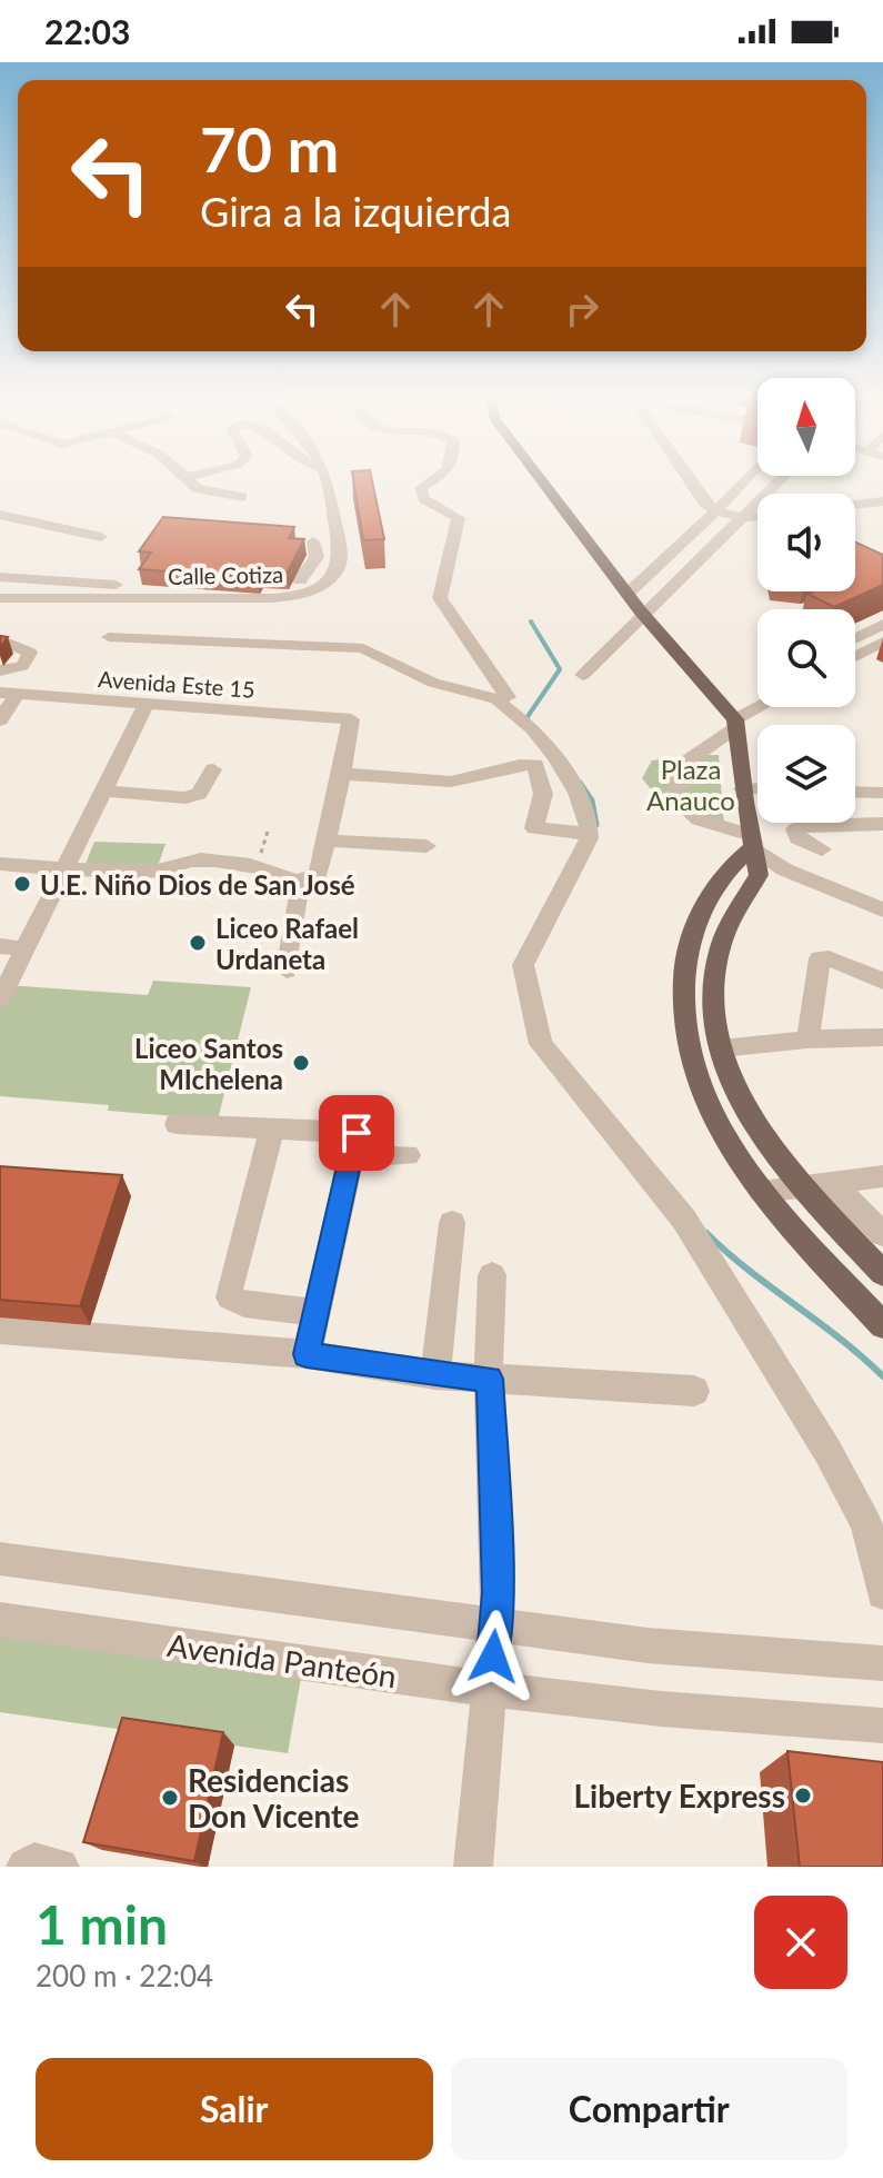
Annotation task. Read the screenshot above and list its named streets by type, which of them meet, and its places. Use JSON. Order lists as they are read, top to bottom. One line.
{"streets":{"street":["Calle Cotiza","Avenida Este 15","Avenida Panteón"]},"parks":["Plaza Anauco"],"places":["U.E. Niño Dios de San José","Liceo Rafael Urdaneta","Liceo Santos MIchelena","Liberty Express","Residencias Don Vicente"],"north":"top","page":{"status":"22:03","turn":["70 m","Gira a la izquierda"],"heading":["1 min","200 m · 22:04"],"buttons":["Salir","Compartir"]}}
